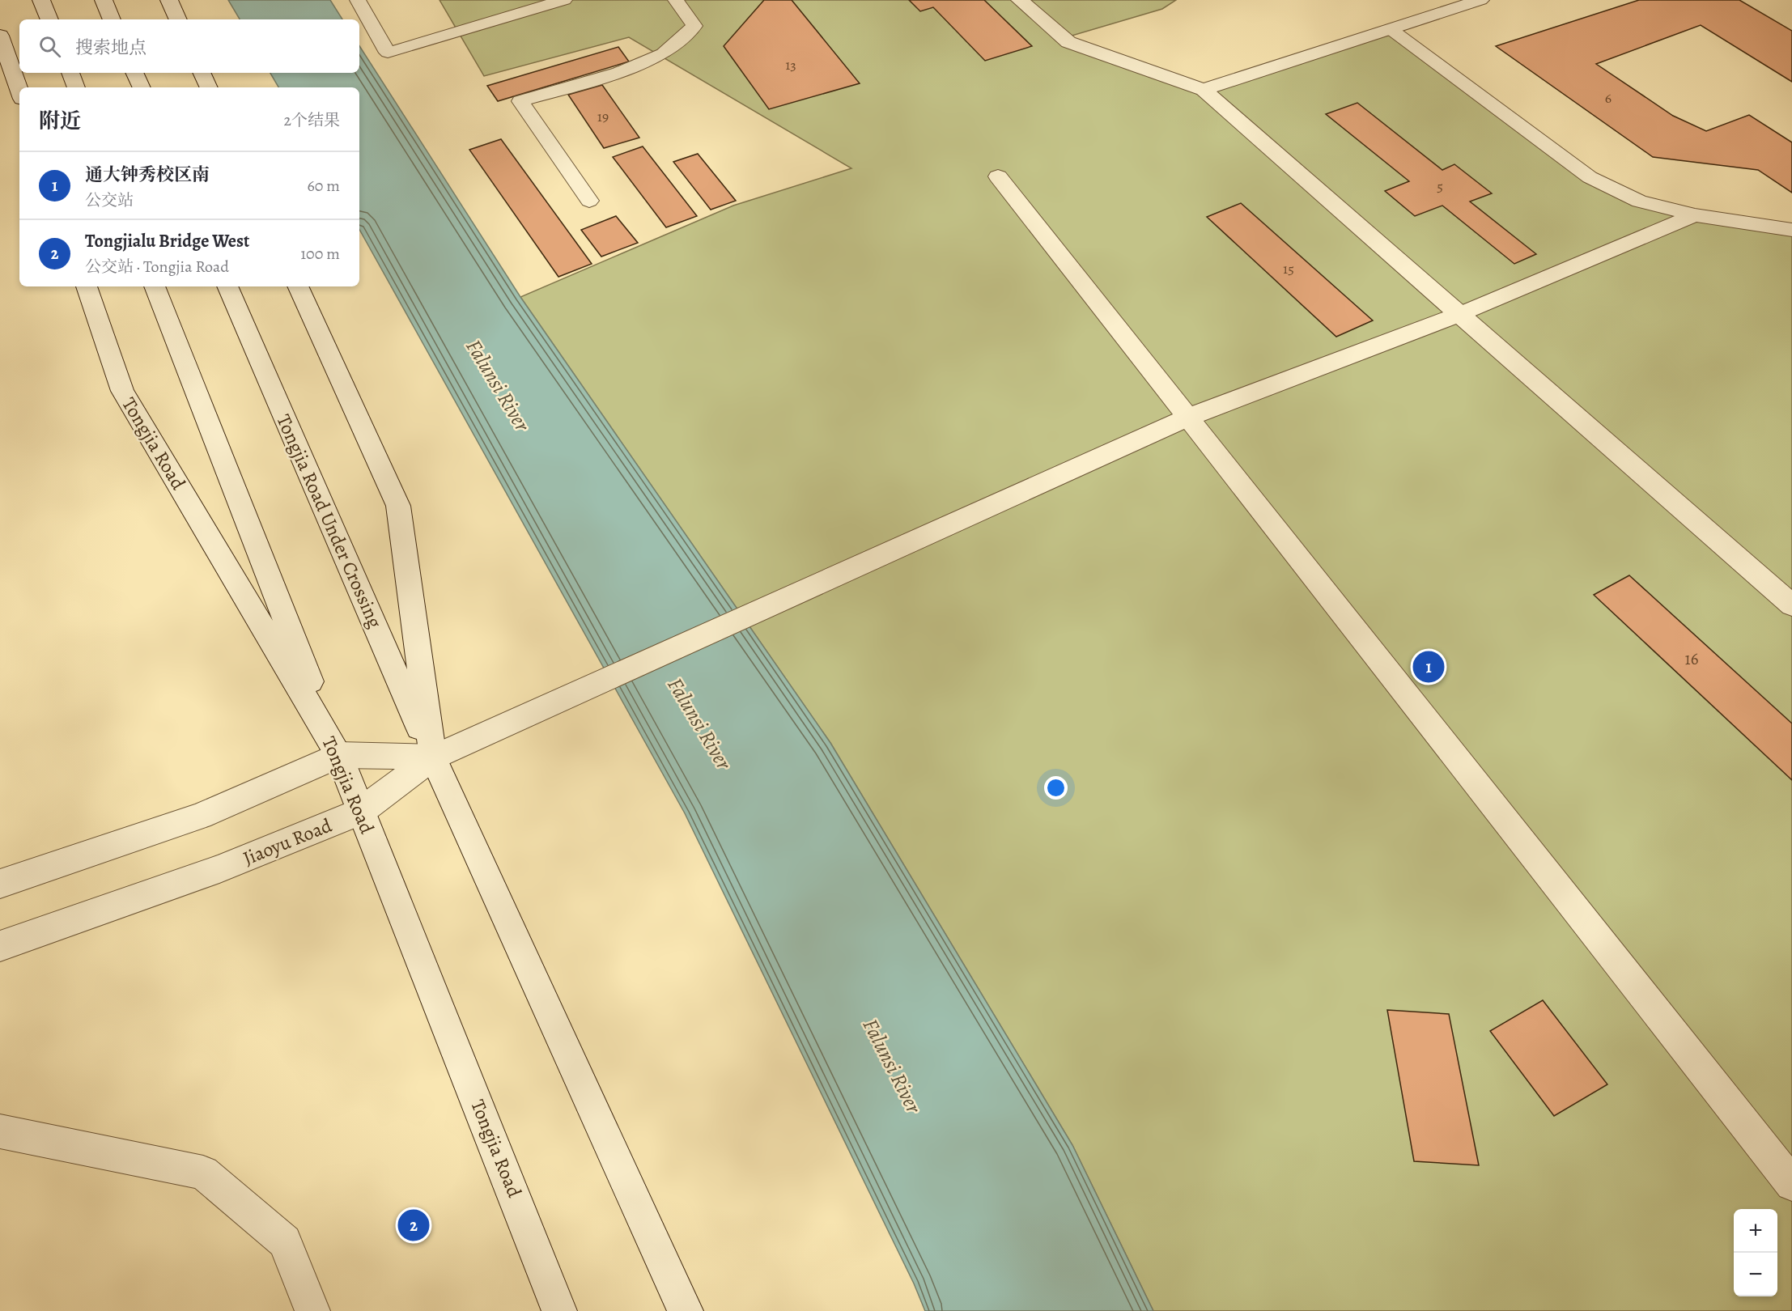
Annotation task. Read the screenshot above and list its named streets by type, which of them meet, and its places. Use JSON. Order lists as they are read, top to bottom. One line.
{"streets":{"street":["Tongjia Road","Tongjia Road Under Crossing","Jiaoyu Road"]},"crossings":[["Tongjia Road","Jiaoyu Road"],["Tongjia Road Under Crossing","Jiaoyu Road"]],"water":["Falunsi River"],"house_numbers":["13","6","19","5","15","16"],"page":{"search":"搜索地点","heading":["附近","2个结果"],"list":[{"mark":"1","name":"通大钟秀校区南","note":"公交站","value":"60 m"},{"mark":"2","name":"Tongjialu Bridge West","note":"公交站 · Tongjia Road","value":"100 m"}],"pins":["1","2"],"map_buttons":["+","−"]}}
